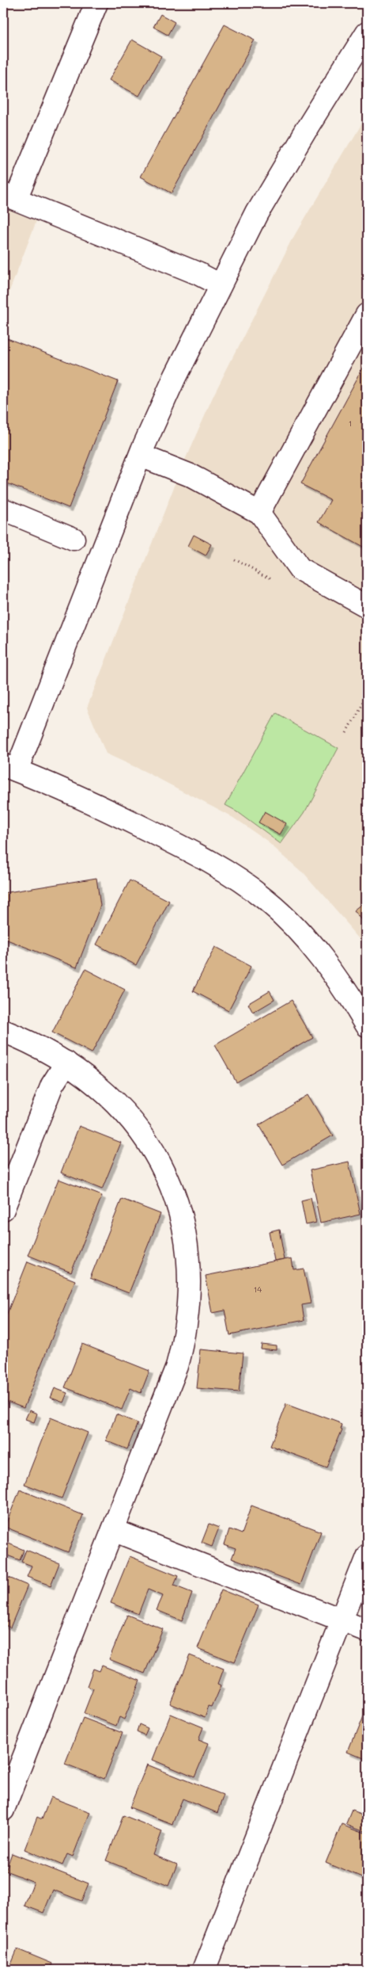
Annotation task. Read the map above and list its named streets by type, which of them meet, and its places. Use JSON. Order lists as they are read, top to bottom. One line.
{"house_numbers":["1","14"]}
